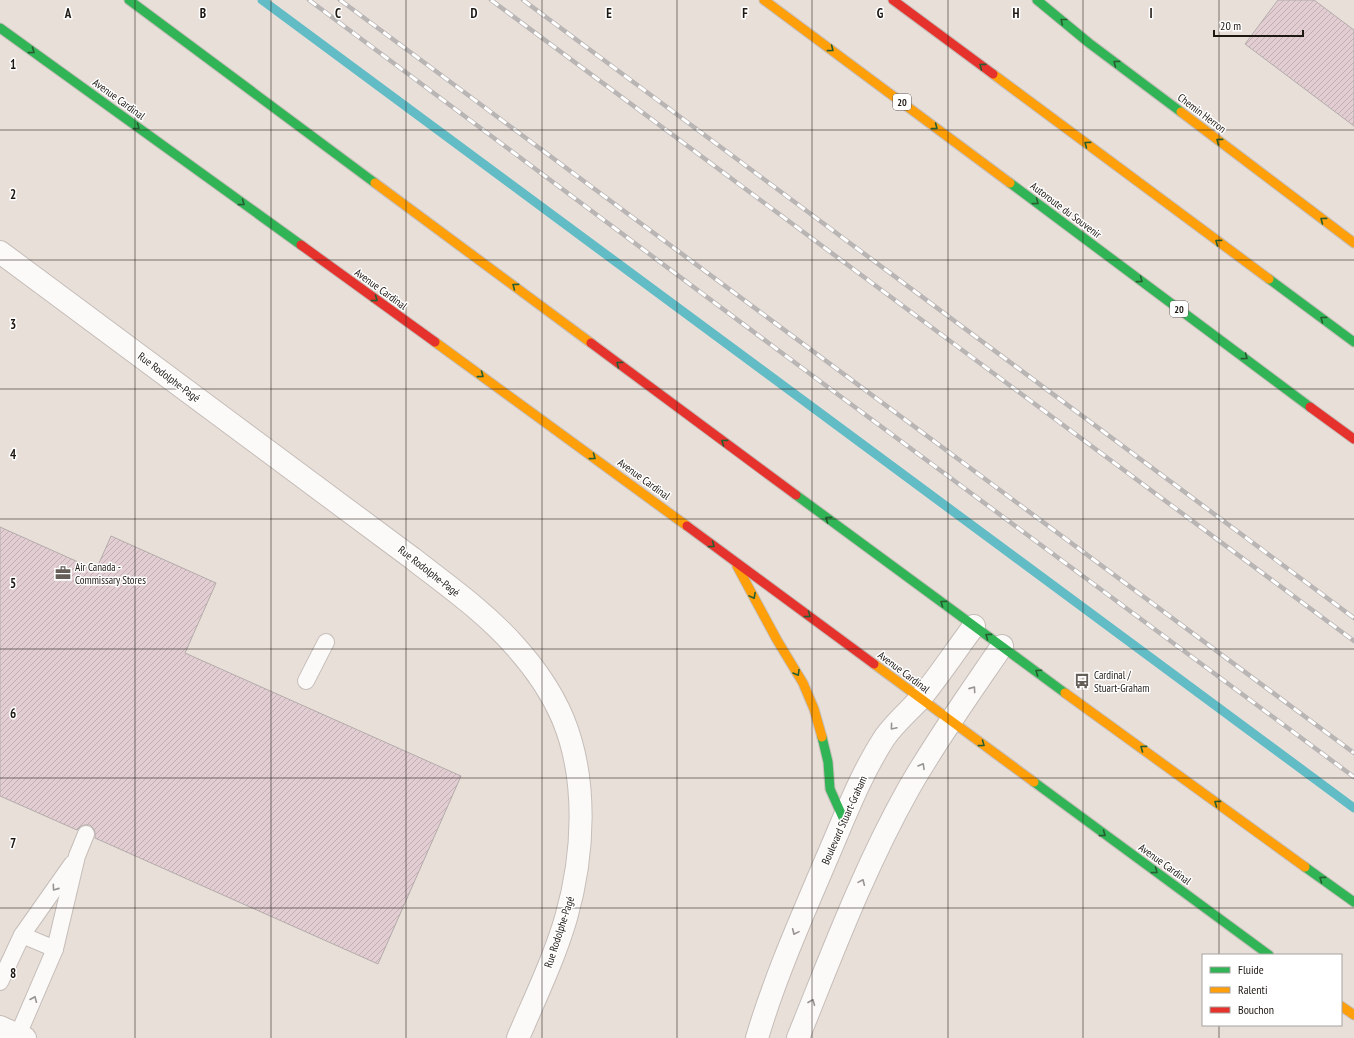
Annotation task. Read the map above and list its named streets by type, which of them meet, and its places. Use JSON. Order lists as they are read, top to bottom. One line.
{"streets":{"main road":["Avenue Cardinal","20","Chemin Herron","Autoroute du Souvenir"],"street":["Rue Rodolphe-Pagé","Boulevard Stuart-Graham"]},"crossings":[["Avenue Cardinal","Boulevard Stuart-Graham"]],"one_way":["Avenue Cardinal"],"places":{"office":["Air Canada - Commissary Stores"],"bus stop":["Cardinal / Stuart-Graham"]},"legend":["Fluide","Ralenti","Bouchon"],"scale_bar":"20 m","grid":{"columns":["A","B","C","D","E","F","G","H","I"],"rows":["1","2","3","4","5","6","7","8"]}}
